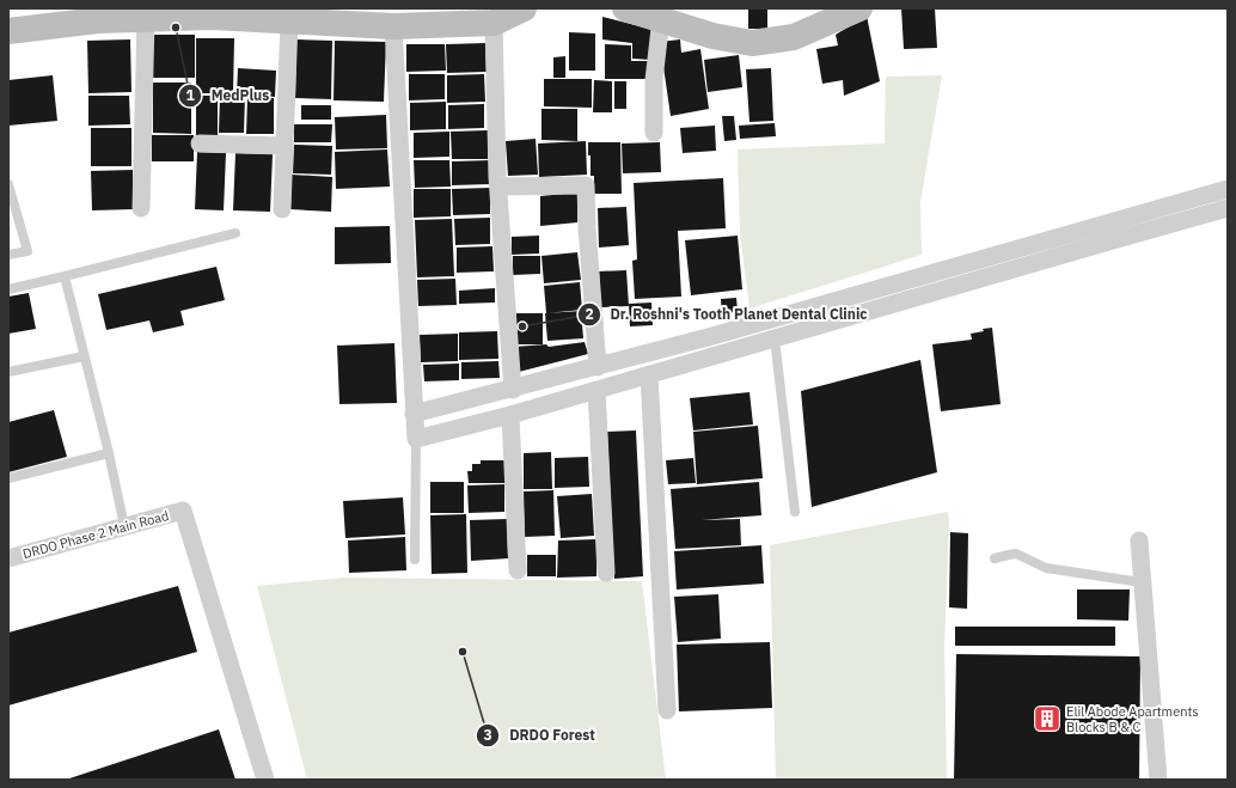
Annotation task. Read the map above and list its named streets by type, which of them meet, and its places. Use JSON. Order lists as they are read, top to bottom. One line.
{"streets":{"street":["DRDO Phase 2 Main Road"]},"places":{"other":["MedPlus","Dr. Roshni's Tooth Planet Dental Clinic","DRDO Forest"],"building":["Elil Abode Apartments Blocks B & C"]}}
